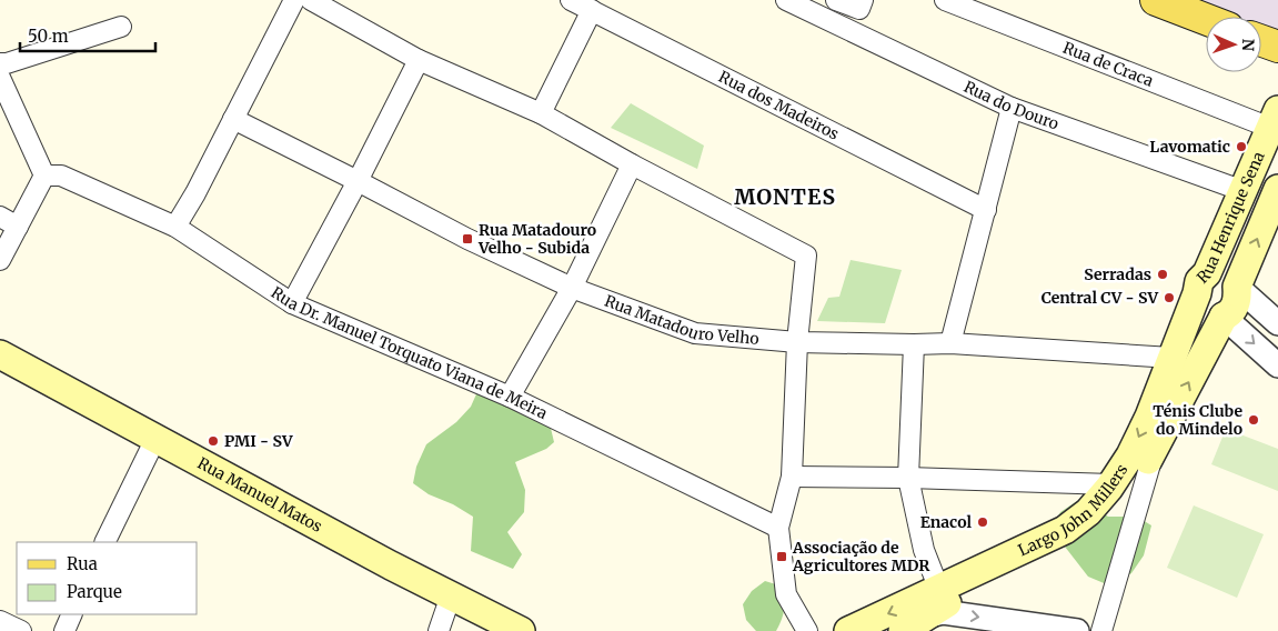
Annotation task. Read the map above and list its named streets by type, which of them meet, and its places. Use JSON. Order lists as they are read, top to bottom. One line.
{"streets":{"main road":["Rua Henrique Sena","Rua Manuel Matos","Largo John Millers"],"street":["Rua de Craca","Rua dos Madeiros","Rua do Douro","Rua Matadouro Velho","Rua Dr. Manuel Torquato Viana de Meira"]},"crossings":[["Rua de Craca","Rua Henrique Sena"],["Rua do Douro","Rua Henrique Sena"],["Rua Henrique Sena","Largo John Millers"],["Rua Matadouro Velho","Largo John Millers"]],"districts":["MONTES"],"places":{"other":["Lavomatic","Serradas","Central CV - SV","Ténis Clube do Mindelo","PMI - SV","Enacol"],"transit":["Rua Matadouro Velho - Subida","Associação de Agricultores MDR"]},"legend":["Rua","Parque"],"scale_bar":"50 m","north":"right"}
